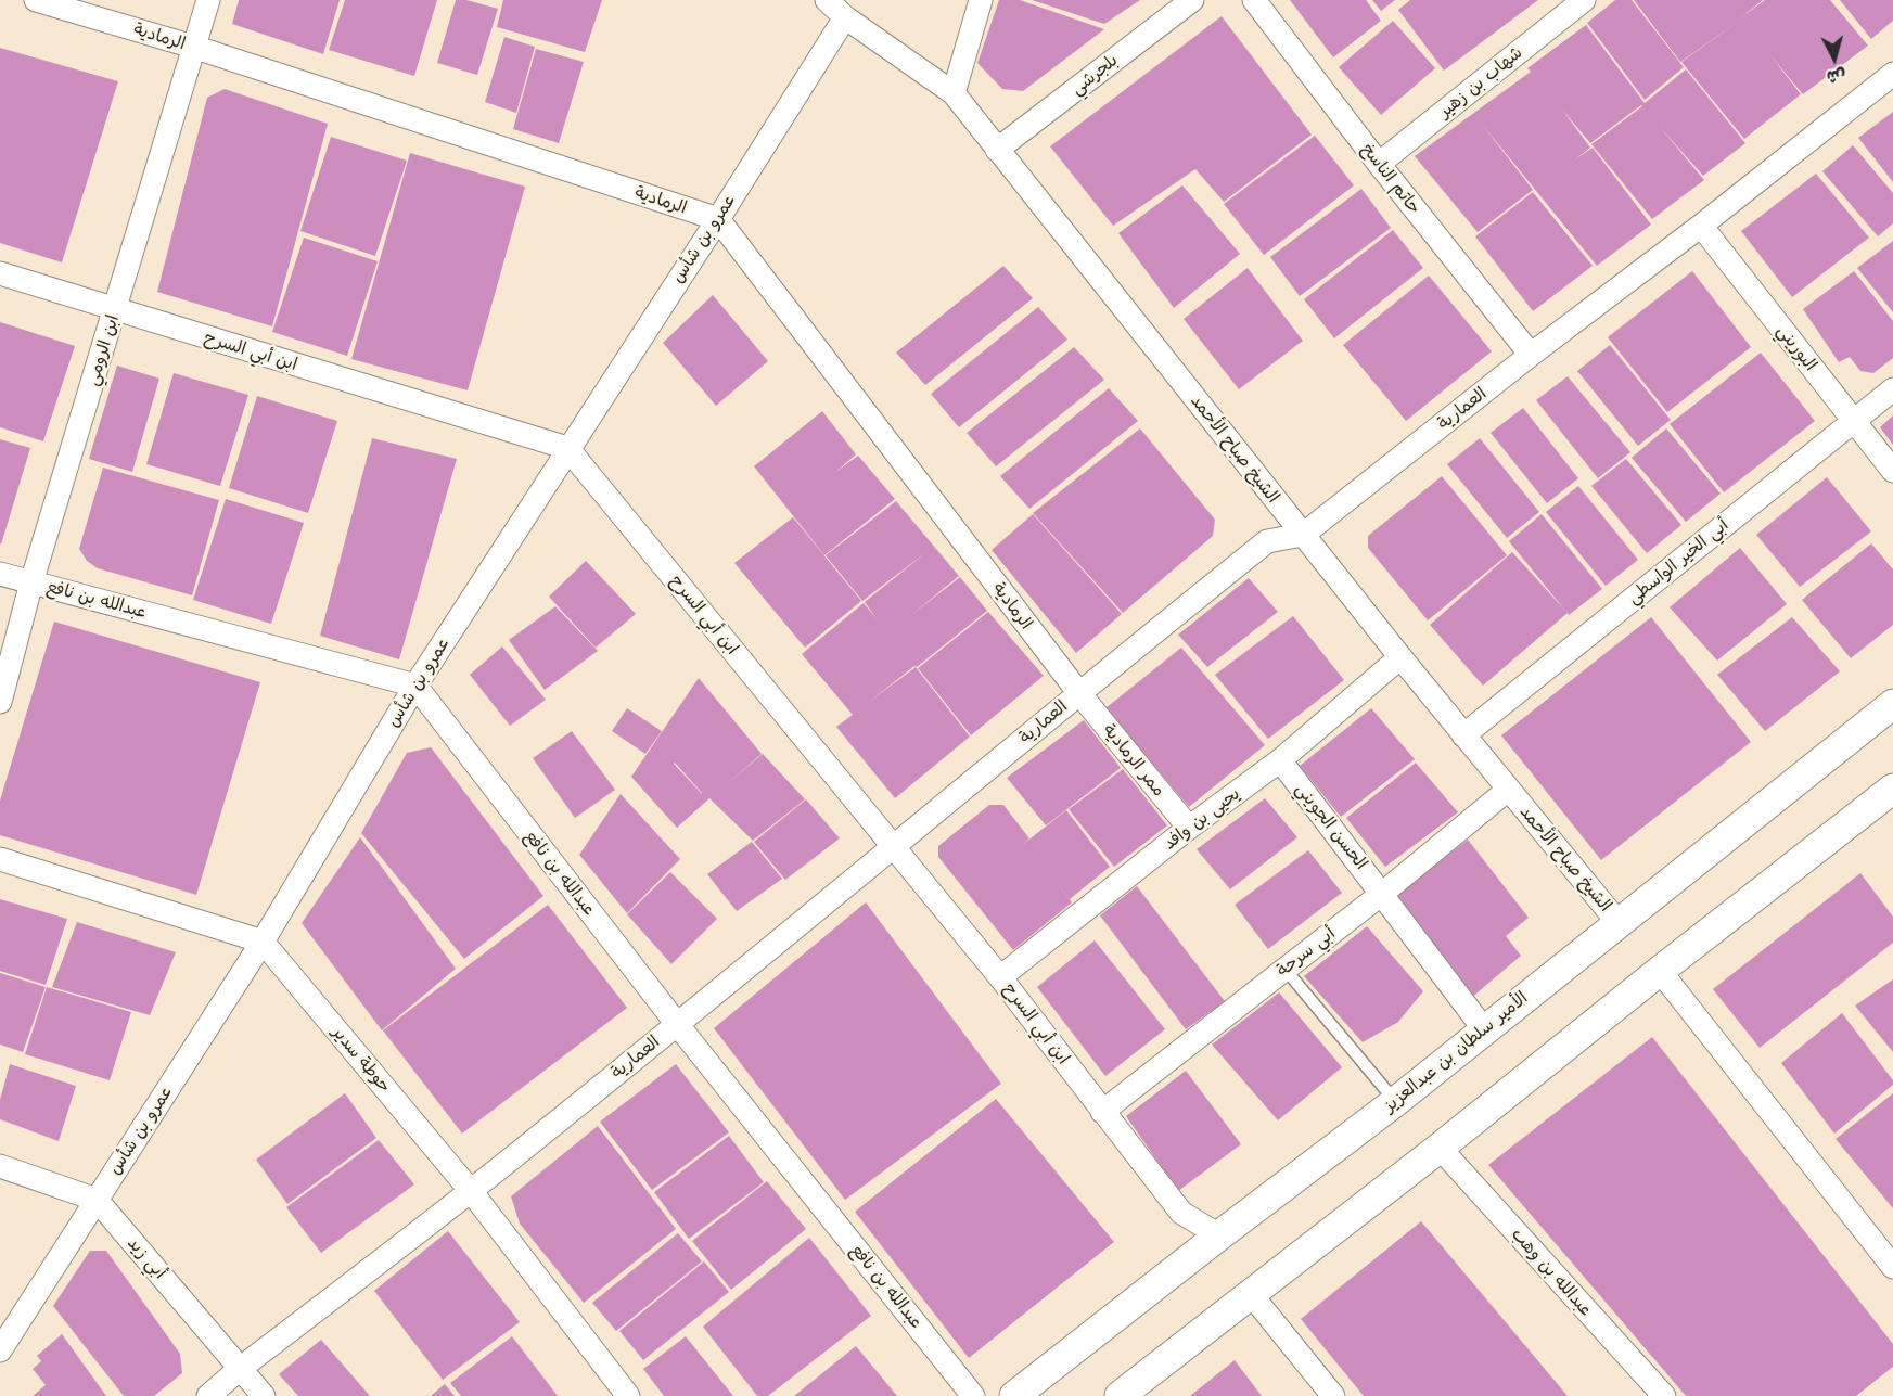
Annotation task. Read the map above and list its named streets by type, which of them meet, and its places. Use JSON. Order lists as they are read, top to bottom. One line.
{"streets":{"street":["الرمادية","بلجرشي","شهاب بن زهير","حاتم الناسخ","عمرو بن شأس","البوريني","ابن الرومي","ابن أبي السرح","العمارية","الشيخ صباح الأحمد","أبي الخير الواسطي","عبدالله بن نافع","ممر الرمادية","يحيى بن وافد","الحسن الجويني","أبي سرحة","الأمير سلطان بن عبدالعزيز","حوطة سدير","أبي زيد","عبدالله بن وهب"]},"crossings":[["الرمادية","عمرو بن شأس"],["الرمادية","ابن الرومي"],["الرمادية","العمارية"],["الرمادية","ممر الرمادية"],["بلجرشي","الشيخ صباح الأحمد"],["شهاب بن زهير","حاتم الناسخ"],["حاتم الناسخ","العمارية"],["عمرو بن شأس","ابن أبي السرح"],["عمرو بن شأس","الشيخ صباح الأحمد"],["عمرو بن شأس","عبدالله بن نافع"],["عمرو بن شأس","حوطة سدير"],["عمرو بن شأس","أبي زيد"],["البوريني","العمارية"],["البوريني","أبي الخير الواسطي"],["ابن الرومي","ابن أبي السرح"],["ابن الرومي","عبدالله بن نافع"],["ابن أبي السرح","العمارية"],["ابن أبي السرح","يحيى بن وافد"],["ابن أبي السرح","أبي سرحة"],["ابن أبي السرح","الأمير سلطان بن عبدالعزيز"],["العمارية","الشيخ صباح الأحمد"],["العمارية","عبدالله بن نافع"],["العمارية","ممر الرمادية"],["العمارية","حوطة سدير"],["العمارية","أبي زيد"],["الشيخ صباح الأحمد","أبي الخير الواسطي"],["الشيخ صباح الأحمد","يحيى بن وافد"],["الشيخ صباح الأحمد","أبي سرحة"],["الشيخ صباح الأحمد","الأمير سلطان بن عبدالعزيز"],["ممر الرمادية","يحيى بن وافد"],["يحيى بن وافد","الحسن الجويني"],["الحسن الجويني","أبي سرحة"],["الحسن الجويني","الأمير سلطان بن عبدالعزيز"]],"north":"bottom"}
